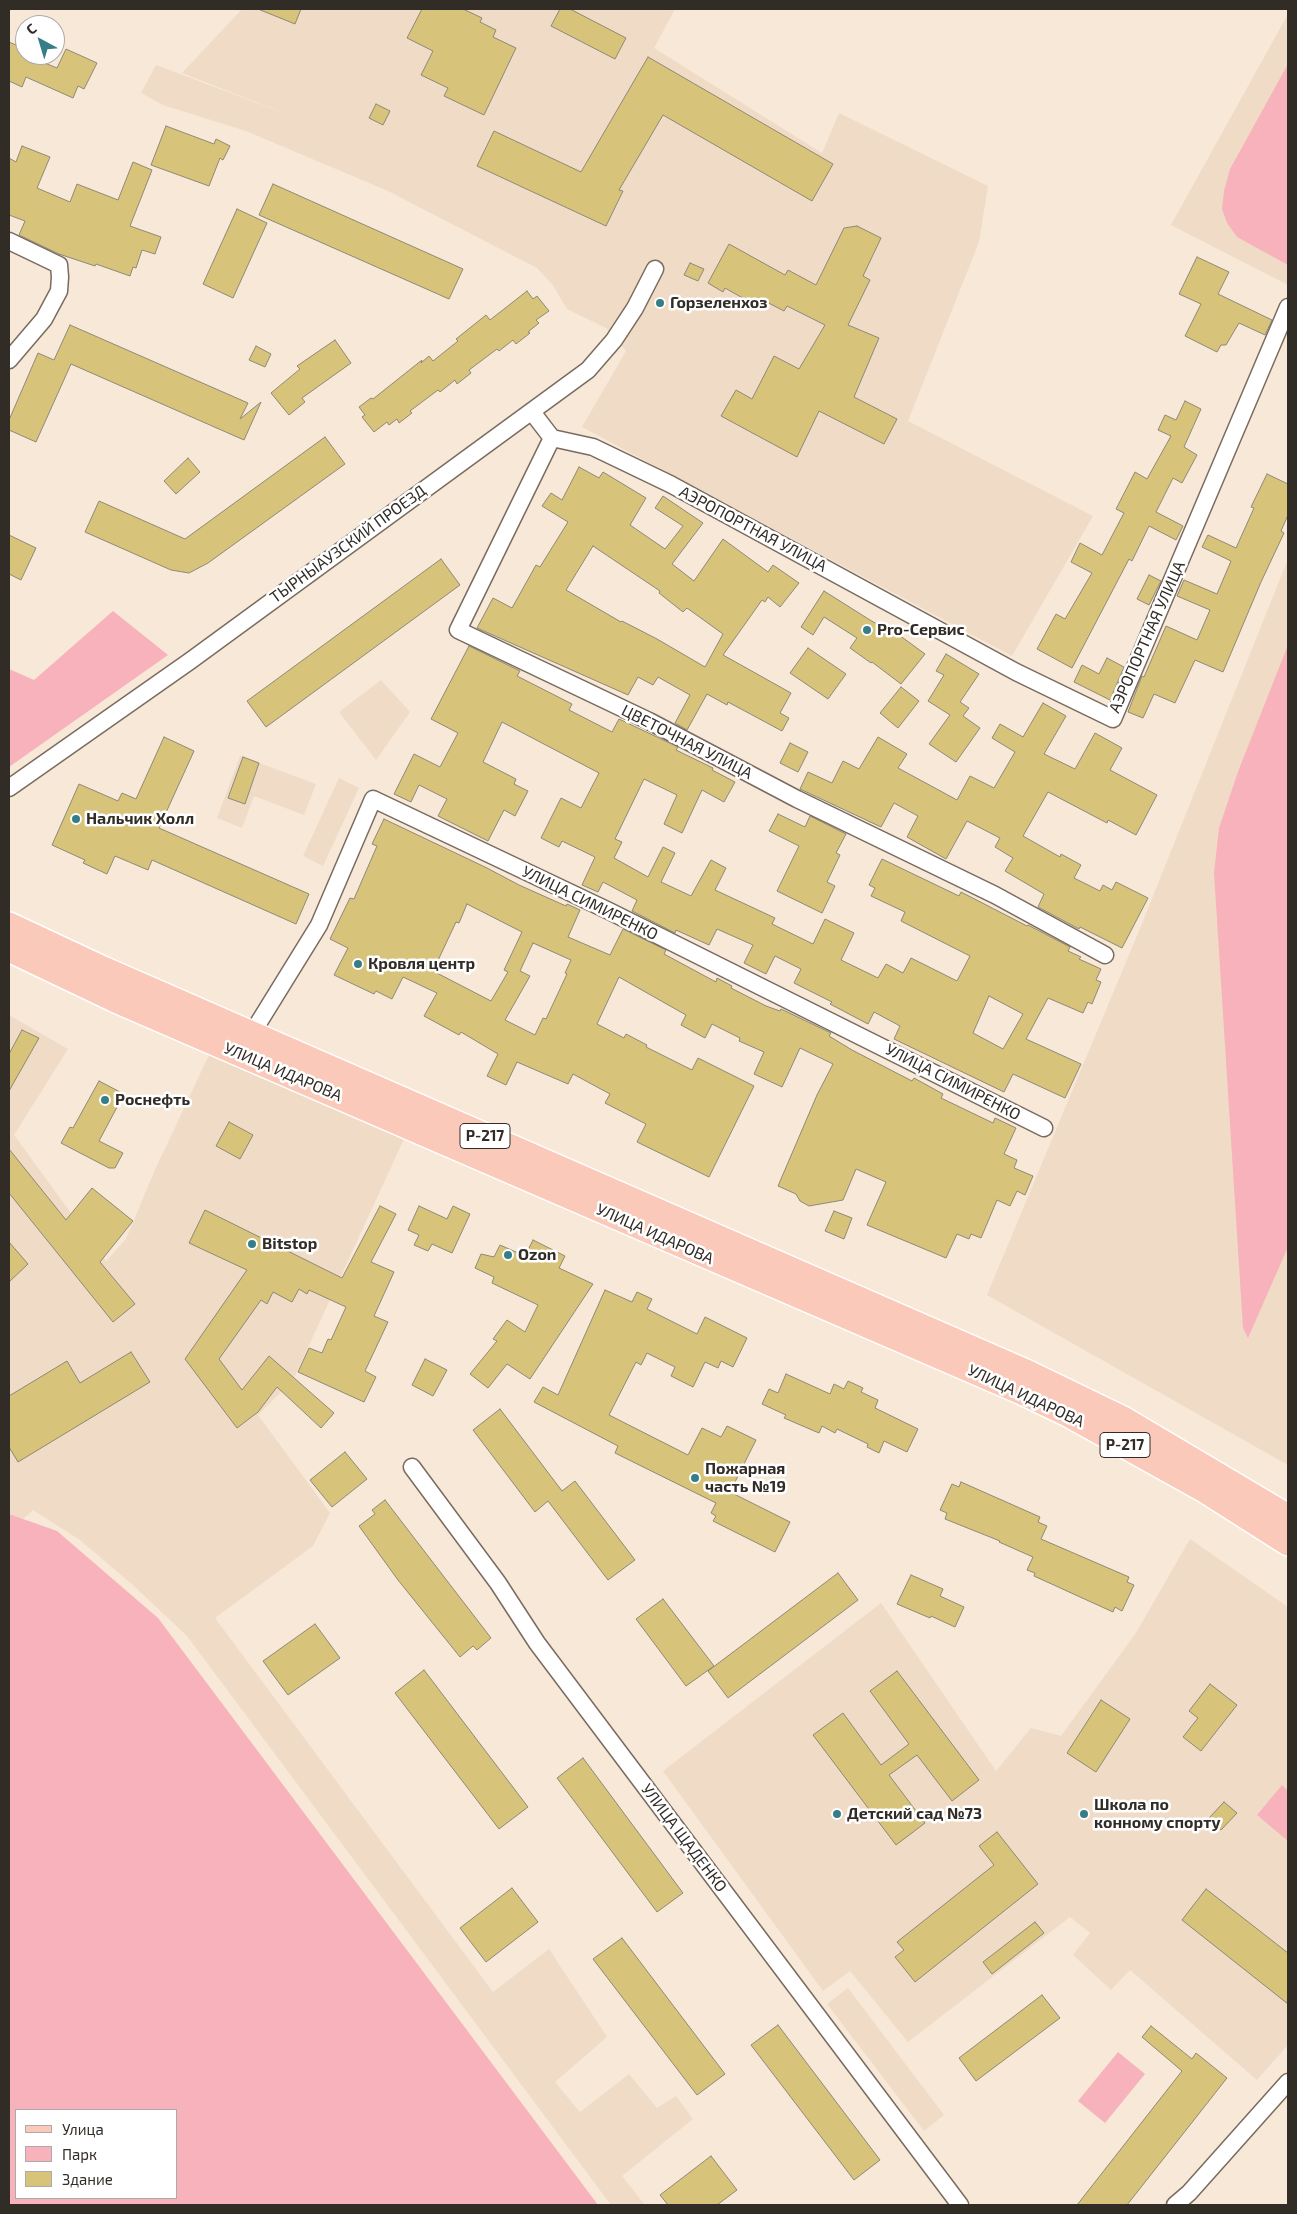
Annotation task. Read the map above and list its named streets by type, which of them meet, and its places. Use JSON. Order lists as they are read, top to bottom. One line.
{"streets":{"main road":["УЛИЦА ИДАРОВА","Р-217"],"street":["АЭРОПОРТНАЯ УЛИЦА","ТЫРНЫАУЗСКИЙ ПРОЕЗД","ЦВЕТОЧНАЯ УЛИЦА","УЛИЦА СИМИРЕНКО","УЛИЦА ЩАДЕНКО"]},"crossings":[["АЭРОПОРТНАЯ УЛИЦА","ЦВЕТОЧНАЯ УЛИЦА"],["УЛИЦА СИМИРЕНКО","УЛИЦА ИДАРОВА"]],"places":["Горзеленхоз","Pro-Сервис","Нальчик Холл","Кровля центр","Роснефть","Bitstop","Ozon","Пожарная часть №19","Детский сад №73","Школа по конному спорту"],"legend":["Улица","Парк","Здание"],"north":"top left"}
